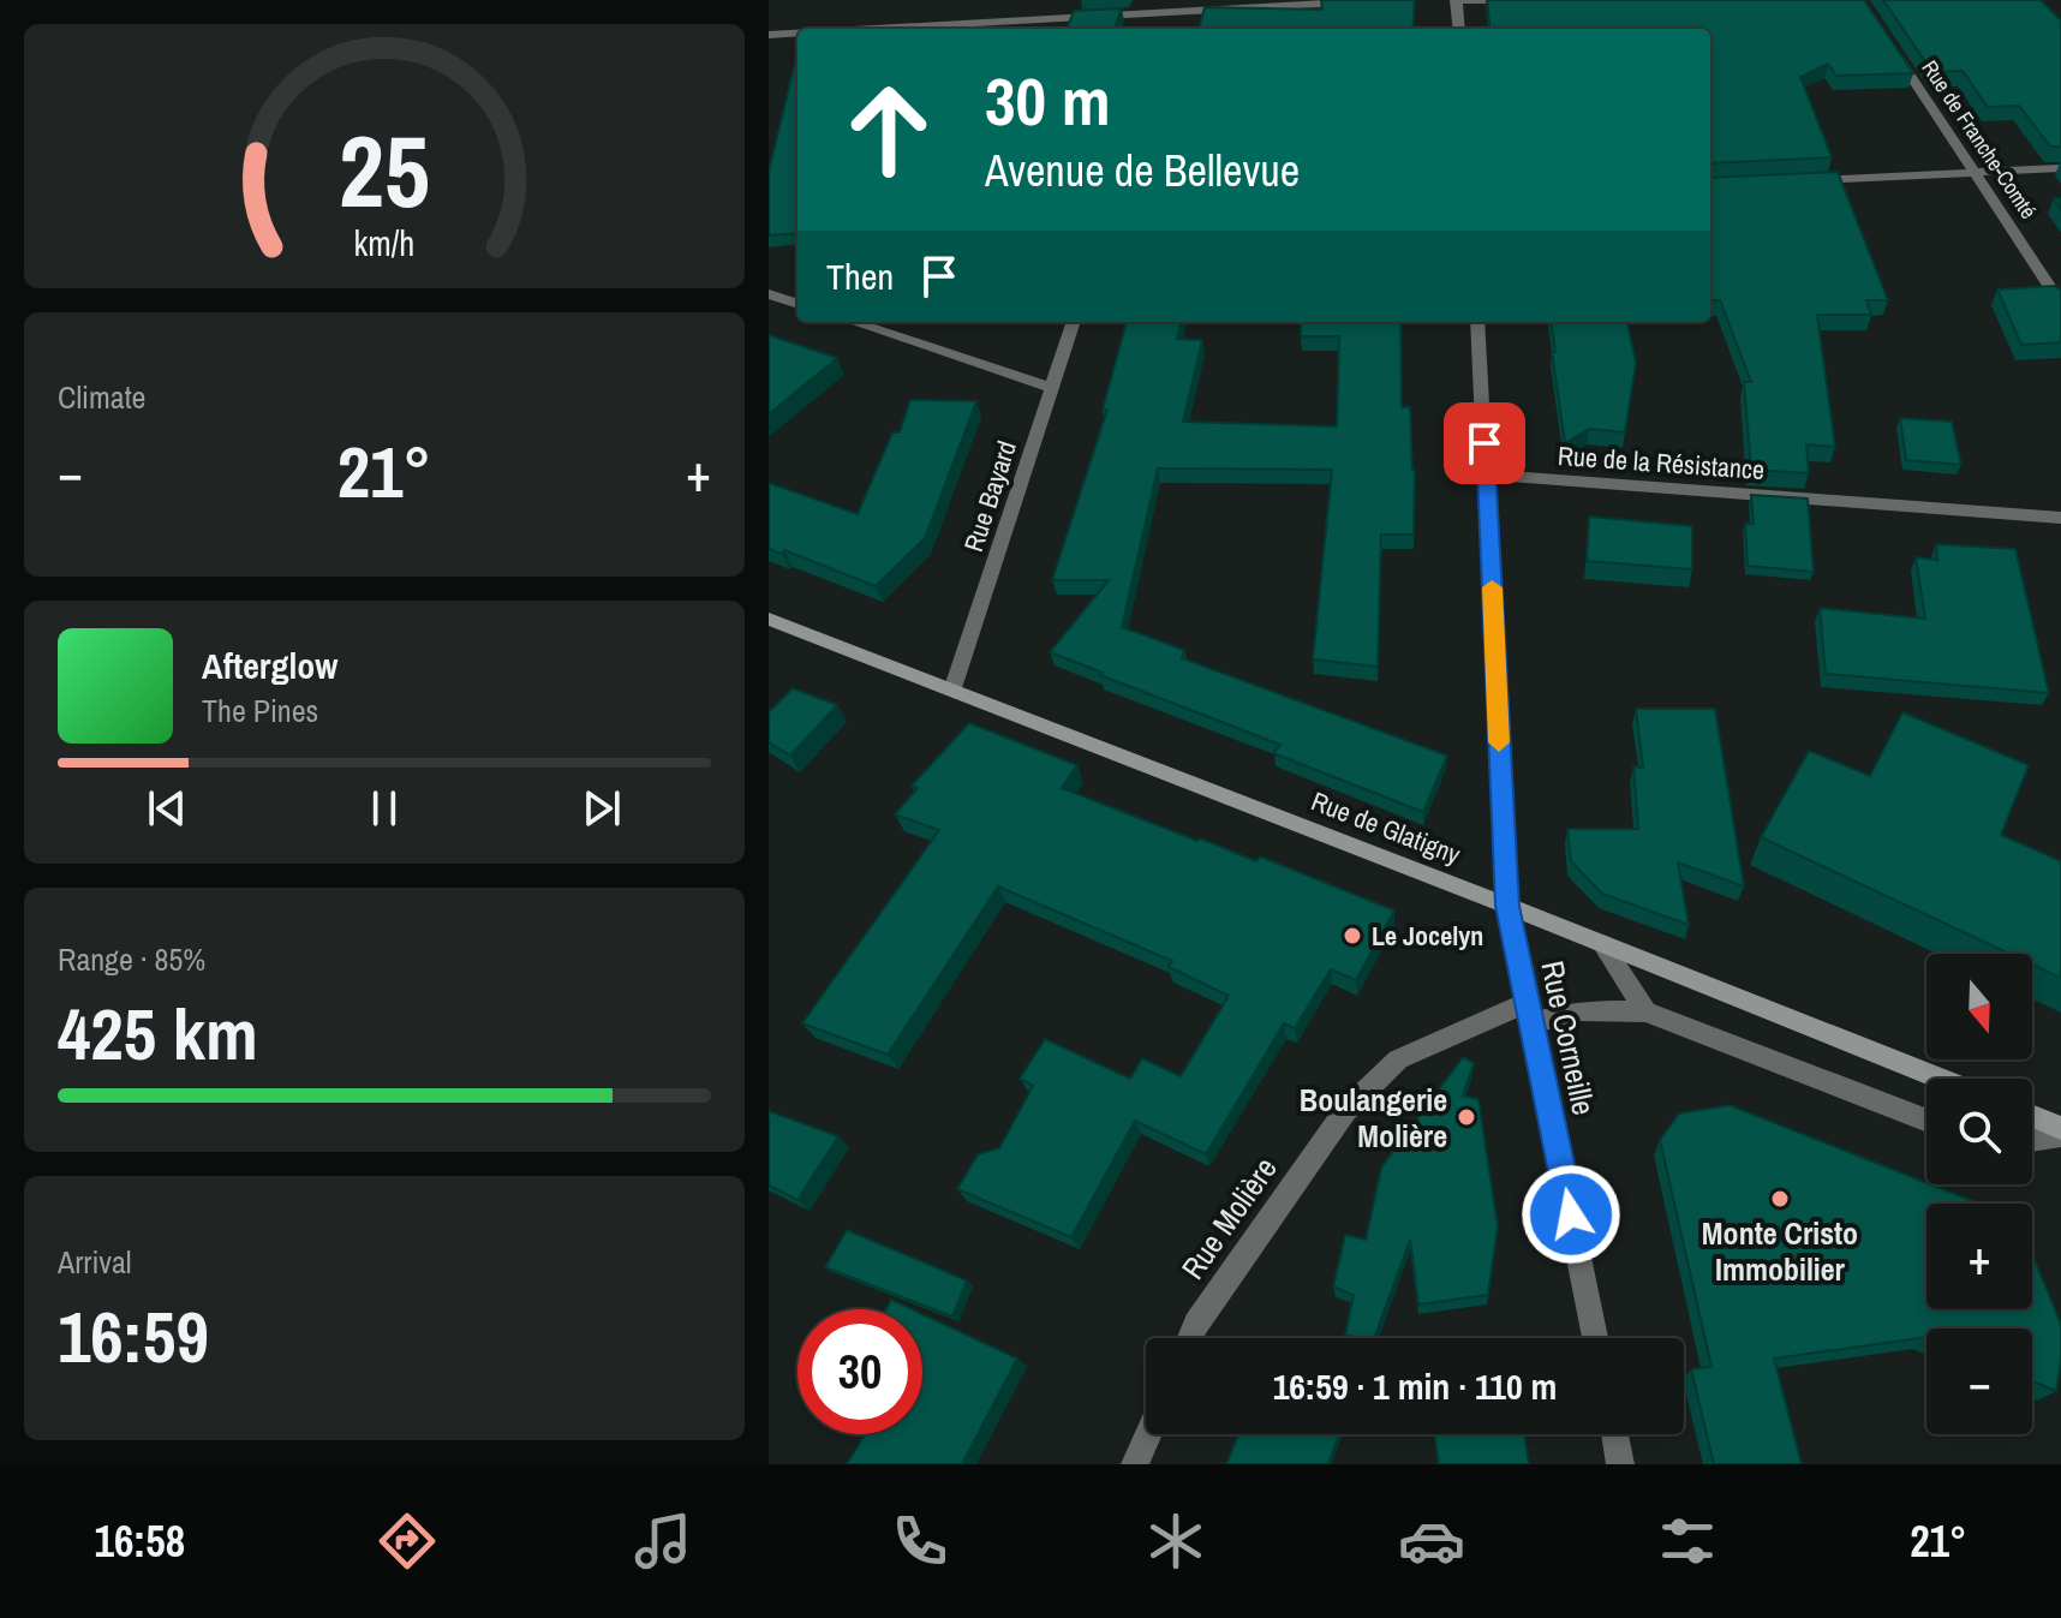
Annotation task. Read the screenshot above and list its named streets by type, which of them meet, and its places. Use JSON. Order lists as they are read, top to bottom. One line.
{"streets":{"street":["Rue de Franche-Comté","Rue de la Résistance","Rue Bayard","Rue de Glatigny","Rue Corneille","Rue Molière"]},"crossings":[["Rue de la Résistance","Rue Corneille"],["Rue Bayard","Rue de Glatigny"],["Rue de Glatigny","Rue Corneille"],["Rue Corneille","Rue Molière"]],"places":["Le Jocelyn","Boulangerie Molière","Monte Cristo Immobilier"],"north":"bottom","page":{"turn":["30 m","Avenue de Bellevue"],"then":"Then","tile":["Climate",["Range · 85%","425 km"],["Arrival","16:59"]],"heat":["−","21°","+"],"song":["Afterglow","The Pines"],"map_buttons":["+","−"],"limit":"30","trip":"16:59 · 1 min · 110 m","tabs":["16:58","21°"],"gauge":["25","km/h"]}}
